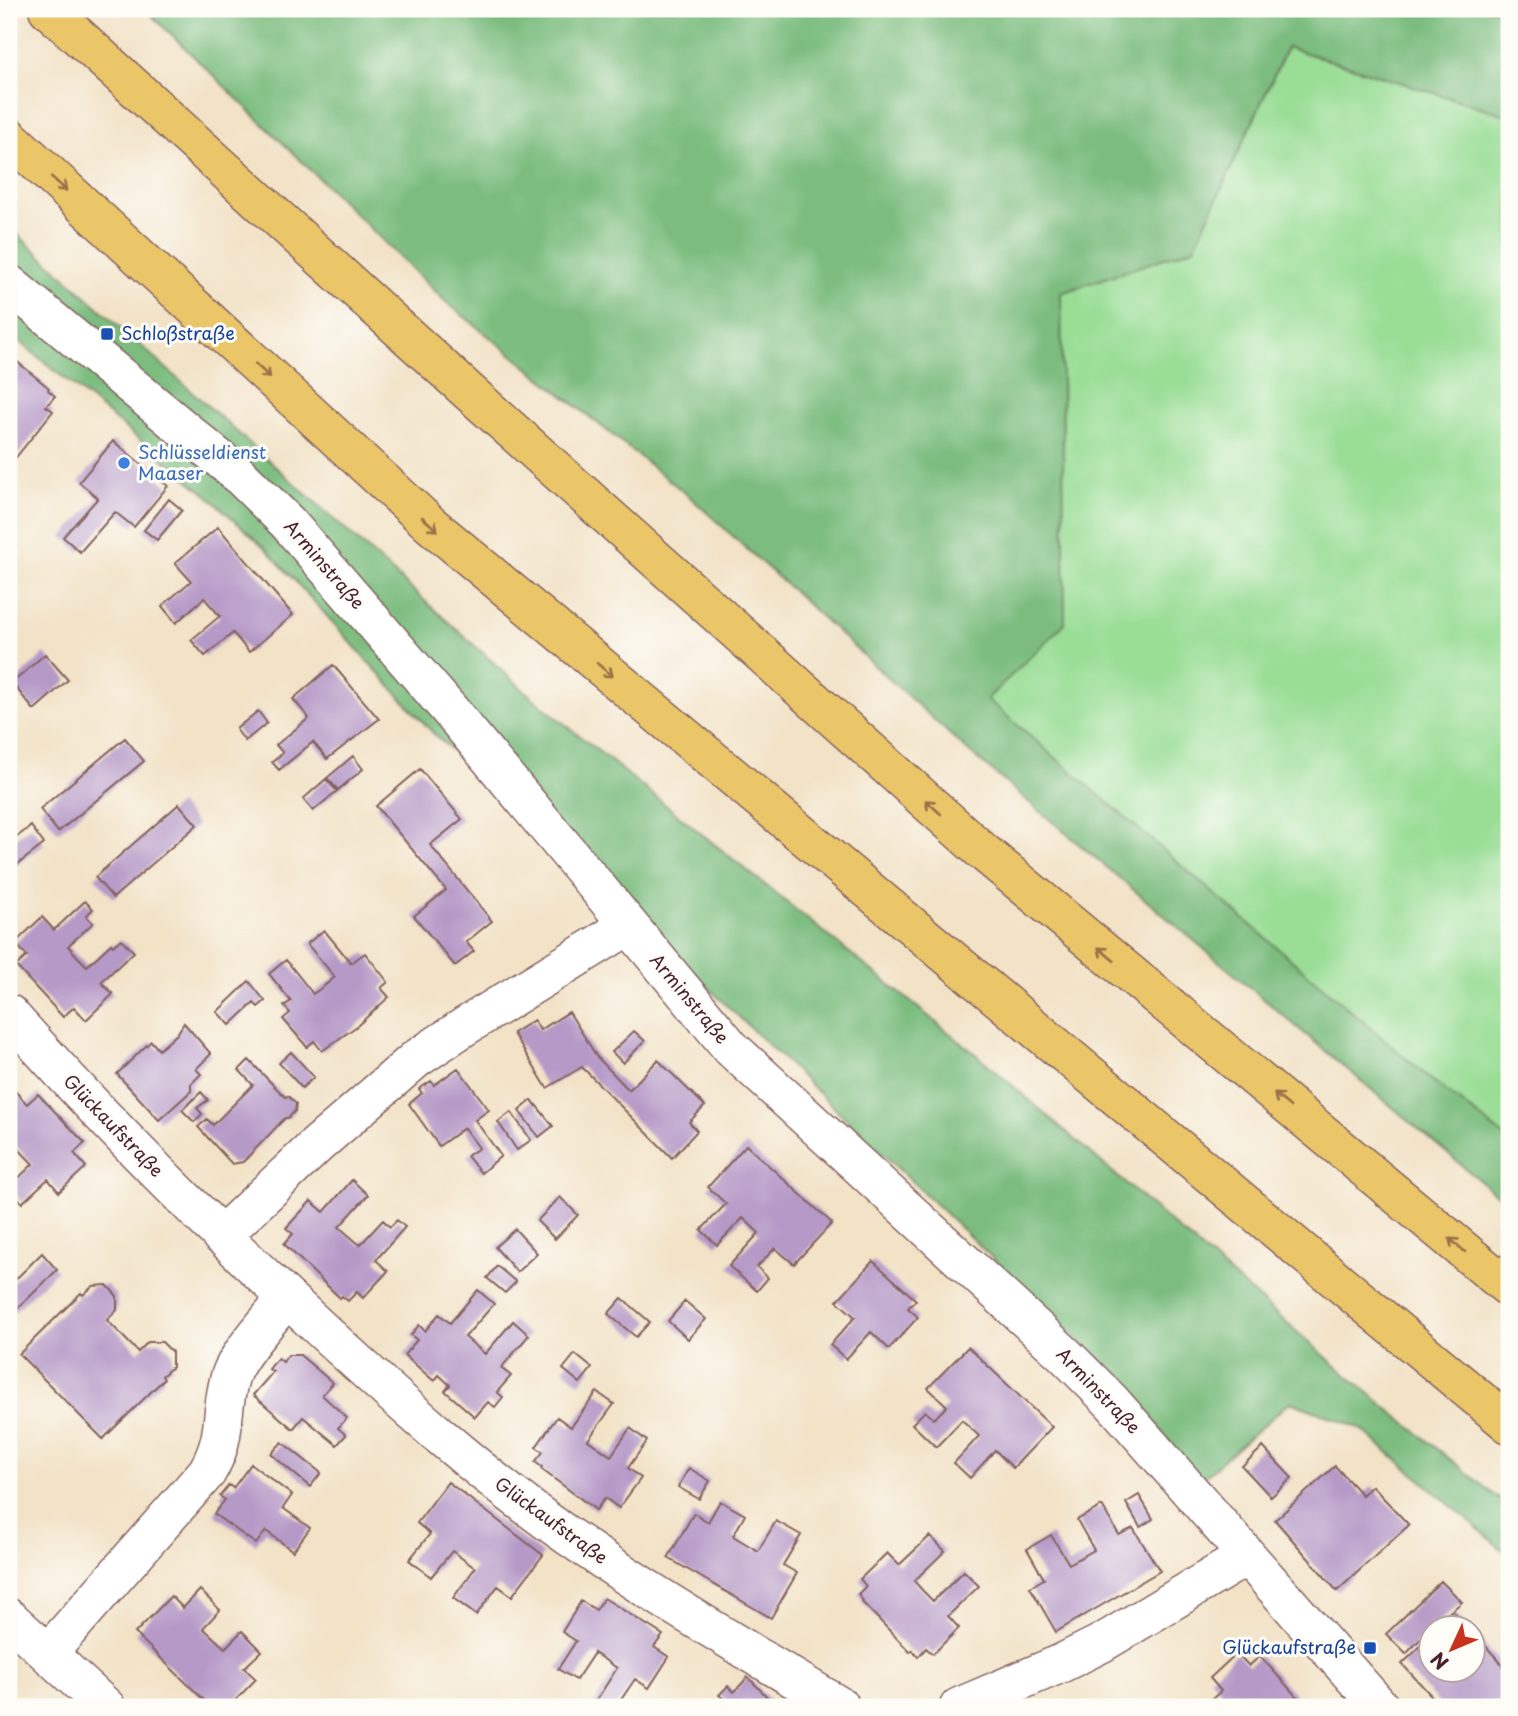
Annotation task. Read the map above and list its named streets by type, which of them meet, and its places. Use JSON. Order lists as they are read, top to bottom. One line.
{"streets":{"street":["Arminstraße","Glückaufstraße"]},"places":{"transit":["Schloßstraße","Glückaufstraße"],"other":["Schlüsseldienst Maaser"]},"north":"bottom left"}
